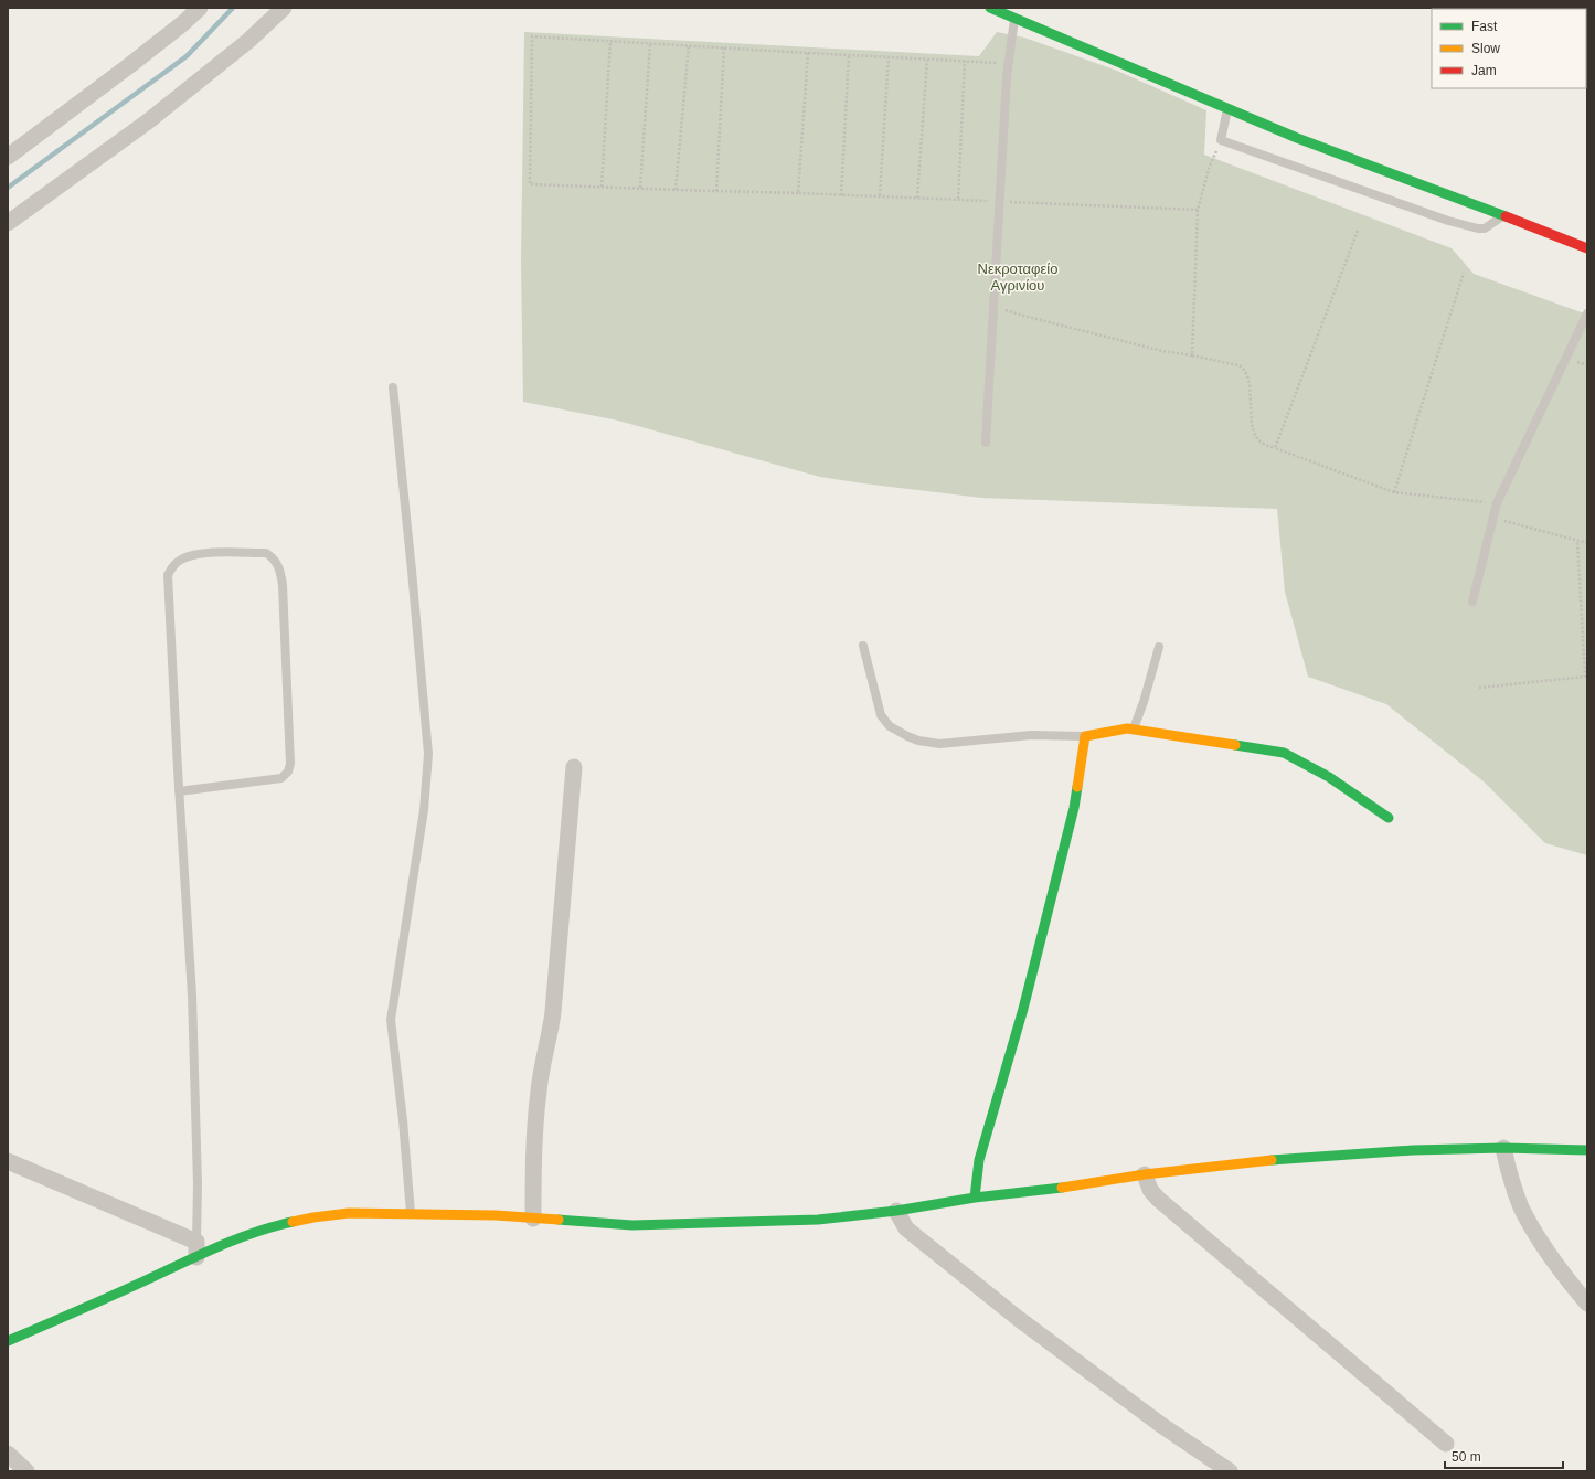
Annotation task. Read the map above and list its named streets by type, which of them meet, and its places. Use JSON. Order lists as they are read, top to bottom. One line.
{"parks":["Νεκροταφείο Αγρινίου"],"legend":["Fast","Slow","Jam"],"scale_bar":"50 m"}
